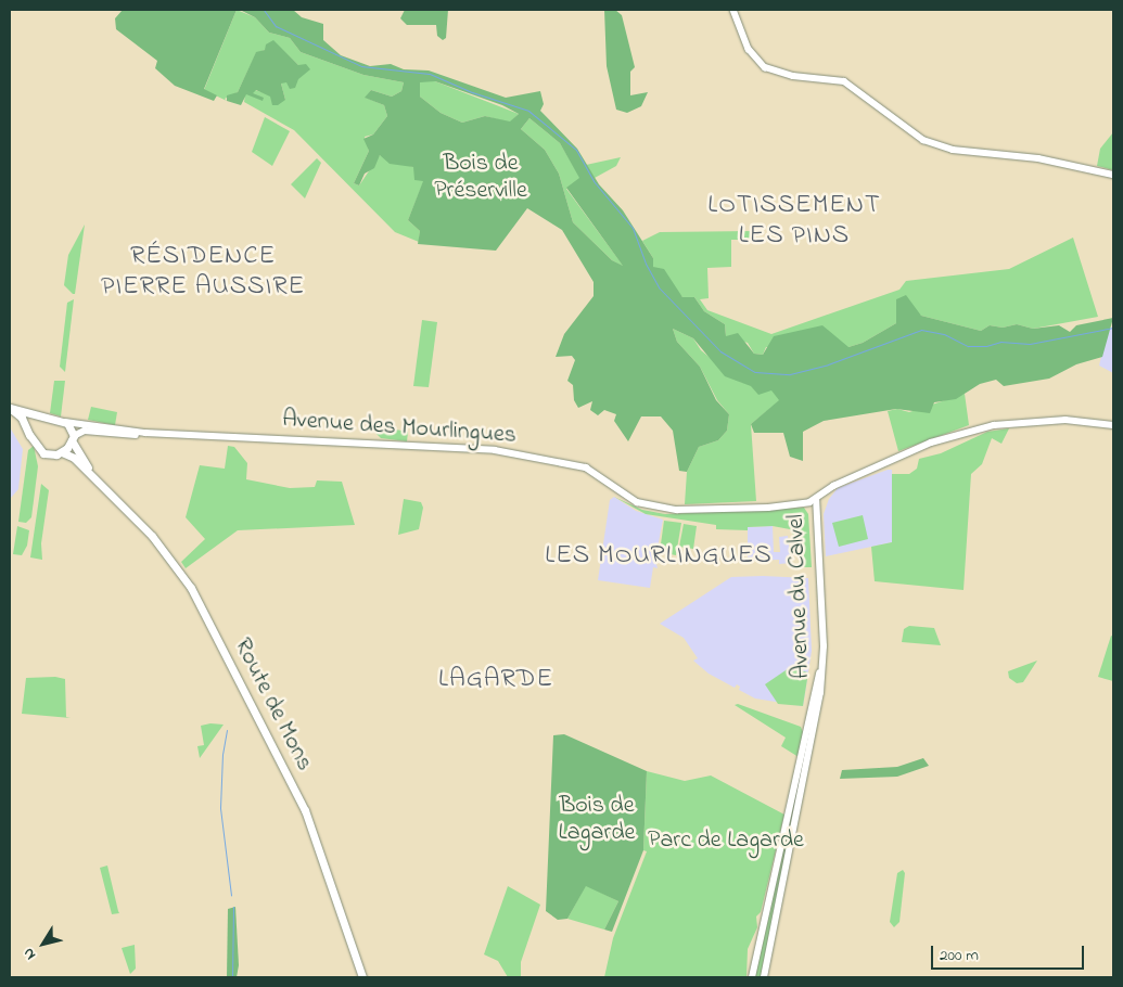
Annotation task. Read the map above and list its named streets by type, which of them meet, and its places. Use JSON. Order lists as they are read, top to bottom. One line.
{"streets":{"main road":["Route de Mons"],"street":["Avenue des Mourlingues","Avenue du Calvel"]},"crossings":[["Avenue des Mourlingues","Avenue du Calvel"],["Avenue des Mourlingues","Route de Mons"]],"districts":["LOTISSEMENT LES PINS","RÉSIDENCE PIERRE AUSSIRE","LES MOURLINGUES","LAGARDE"],"parks":["Bois de Préserville","Bois de Lagarde","Parc de Lagarde"],"scale_bar":"200 m","north":"bottom left"}
